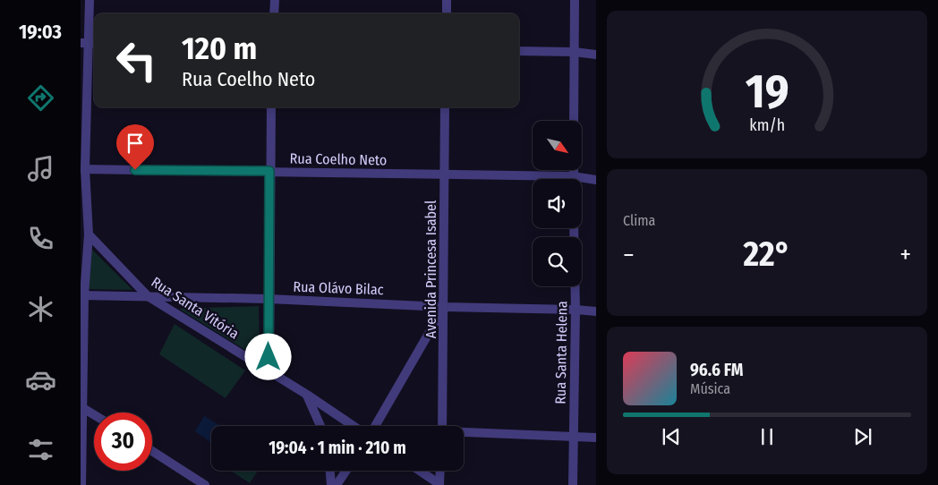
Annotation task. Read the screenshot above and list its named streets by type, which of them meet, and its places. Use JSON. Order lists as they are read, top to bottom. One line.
{"streets":{"street":["Rua Coelho Neto","Avenida Princesa Isabel","Rua Olávo Bilac","Rua Santa Vitória","Rua Santa Helena"]},"crossings":[["Rua Coelho Neto","Avenida Princesa Isabel"],["Avenida Princesa Isabel","Rua Olávo Bilac"],["Rua Olávo Bilac","Rua Santa Vitória"],["Rua Olávo Bilac","Rua Santa Helena"]],"north":"bottom right","page":{"tabs":"19:03","turn":["120 m","Rua Coelho Neto"],"tile":"Clima","heat":["−","22°","+"],"song":["96.6 FM","Música"],"limit":"30","trip":"19:04 · 1 min · 210 m","gauge":["19","km/h"]}}
